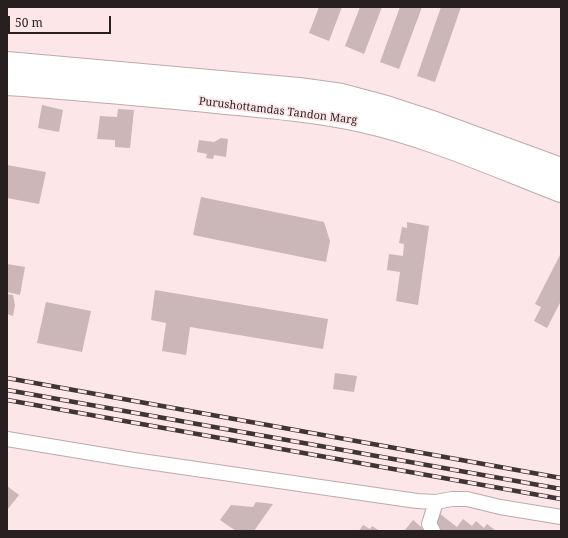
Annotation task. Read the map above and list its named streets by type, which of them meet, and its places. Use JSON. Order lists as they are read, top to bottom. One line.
{"streets":{"main road":["Purushottamdas Tandon Marg"]},"scale_bar":"50 m"}
